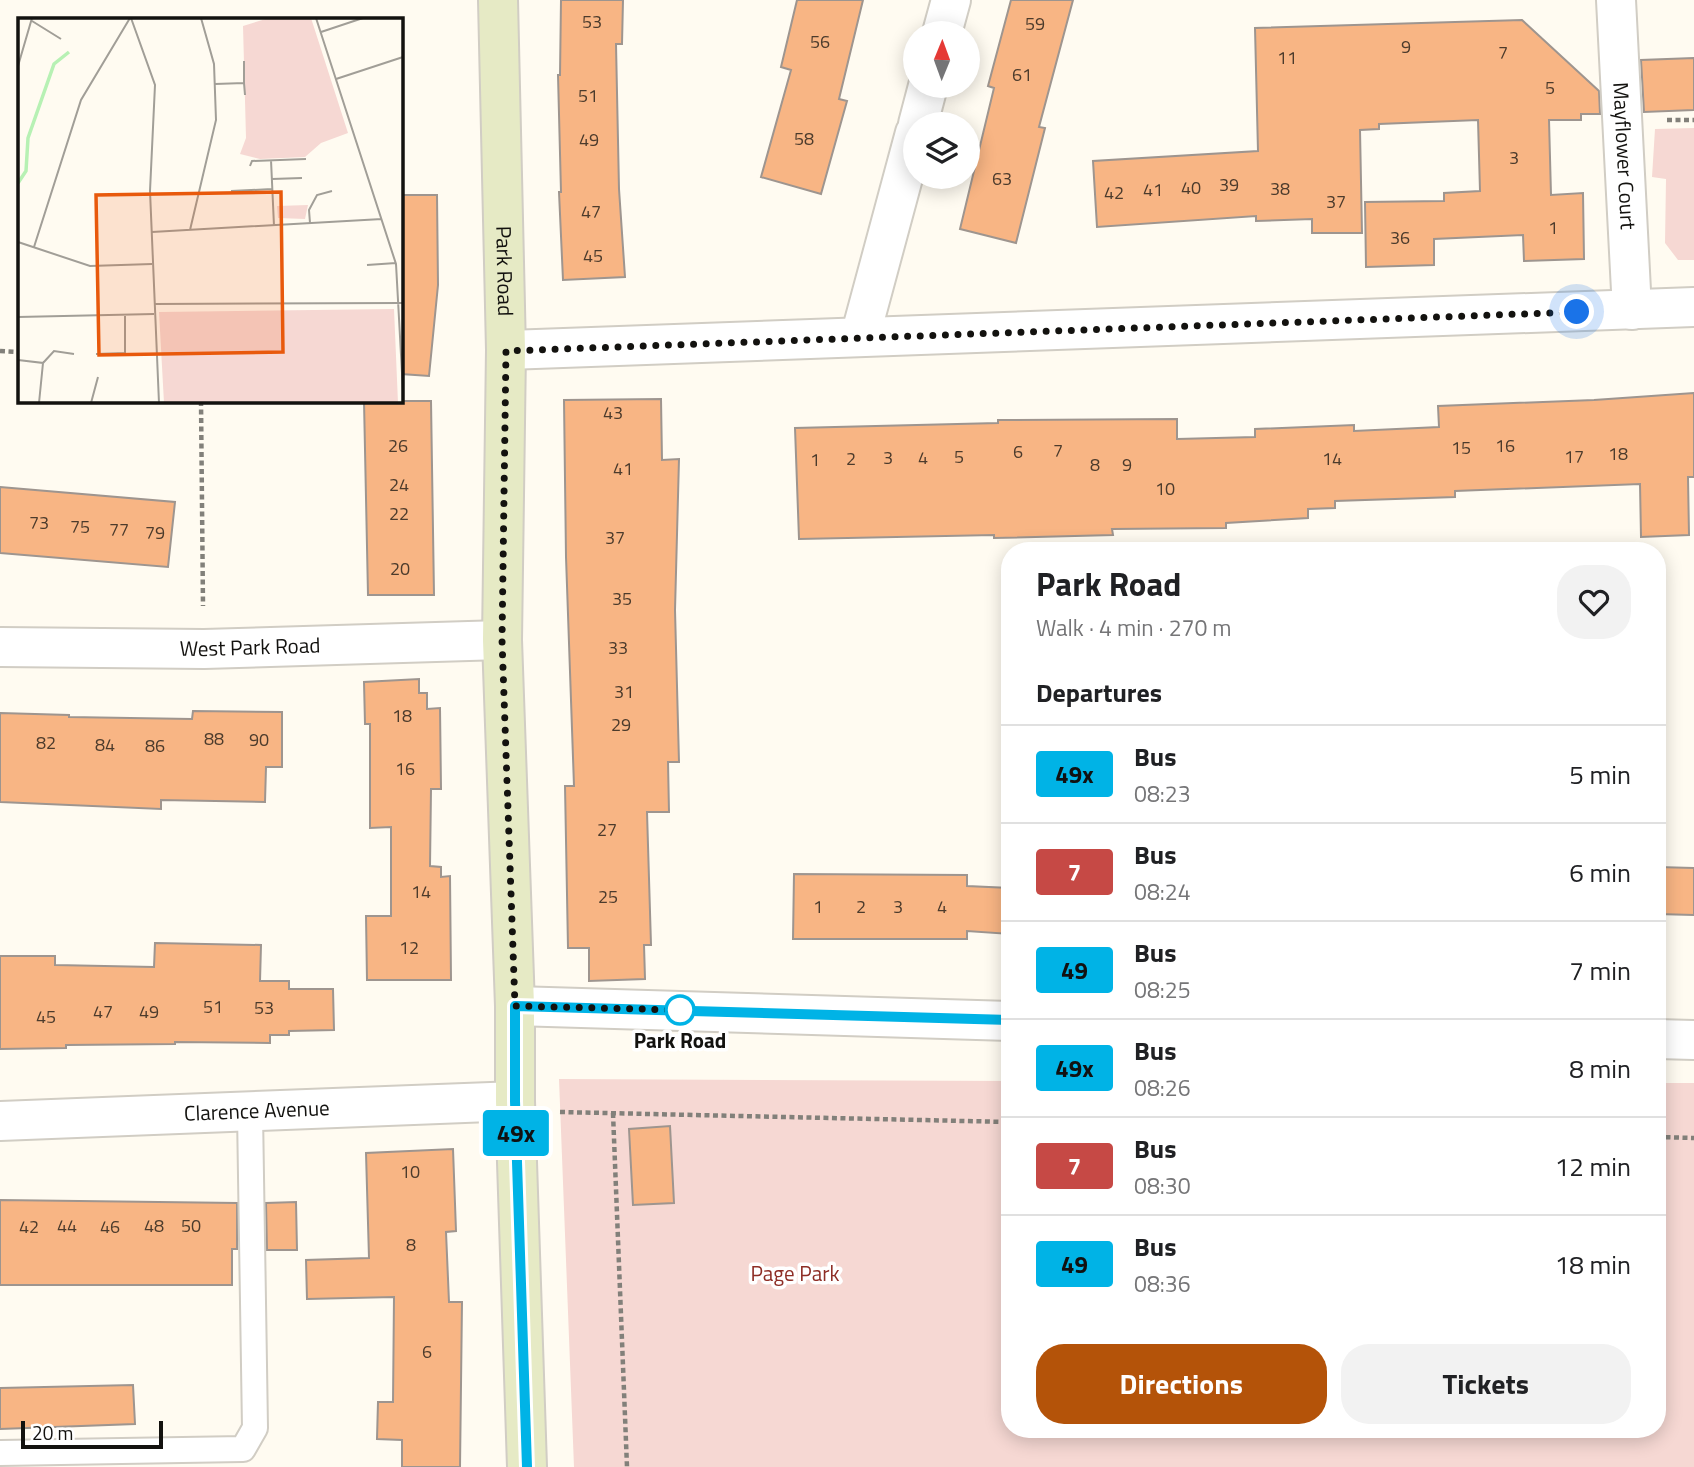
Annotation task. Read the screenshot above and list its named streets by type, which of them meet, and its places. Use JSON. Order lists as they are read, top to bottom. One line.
{"streets":{"street":["Mayflower Court","Park Road","West Park Road","Clarence Avenue"]},"crossings":[["Park Road","West Park Road"],["Park Road","Clarence Avenue"]],"parks":["Page Park"],"places":["Park Road"],"lines":["bus line 49x"],"house_numbers":["53","59","56","9","7","11","61","5","51","58","49","3","63","39","40","38","41","42","37","47","1","36","45","43","26","16","15","7","6","18","5","17","3","4","2","14","1","8","9","41","24","10","22","73","75","77","79","37","20","35","33","31","18","29","88","90","82","84","86","16","27","14","25","1","2","3","4","12","51","53","47","49","45","10","44","48","50","42","46","8","6"],"scale_bar":"20 m","north":"top","page":{"on_map":"49x","heading":[["Park Road","Walk · 4 min · 270 m"],"Departures"],"list":[{"mark":"49x","name":"Bus","note":"08:23","value":"5 min"},{"mark":"7","name":"Bus","note":"08:24","value":"6 min"},{"mark":"49","name":"Bus","note":"08:25","value":"7 min"},{"mark":"49x","name":"Bus","note":"08:26","value":"8 min"},{"mark":"7","name":"Bus","note":"08:30","value":"12 min"},{"mark":"49","name":"Bus","note":"08:36","value":"18 min"}],"buttons":["Directions","Tickets"],"scale":"20 m"}}
